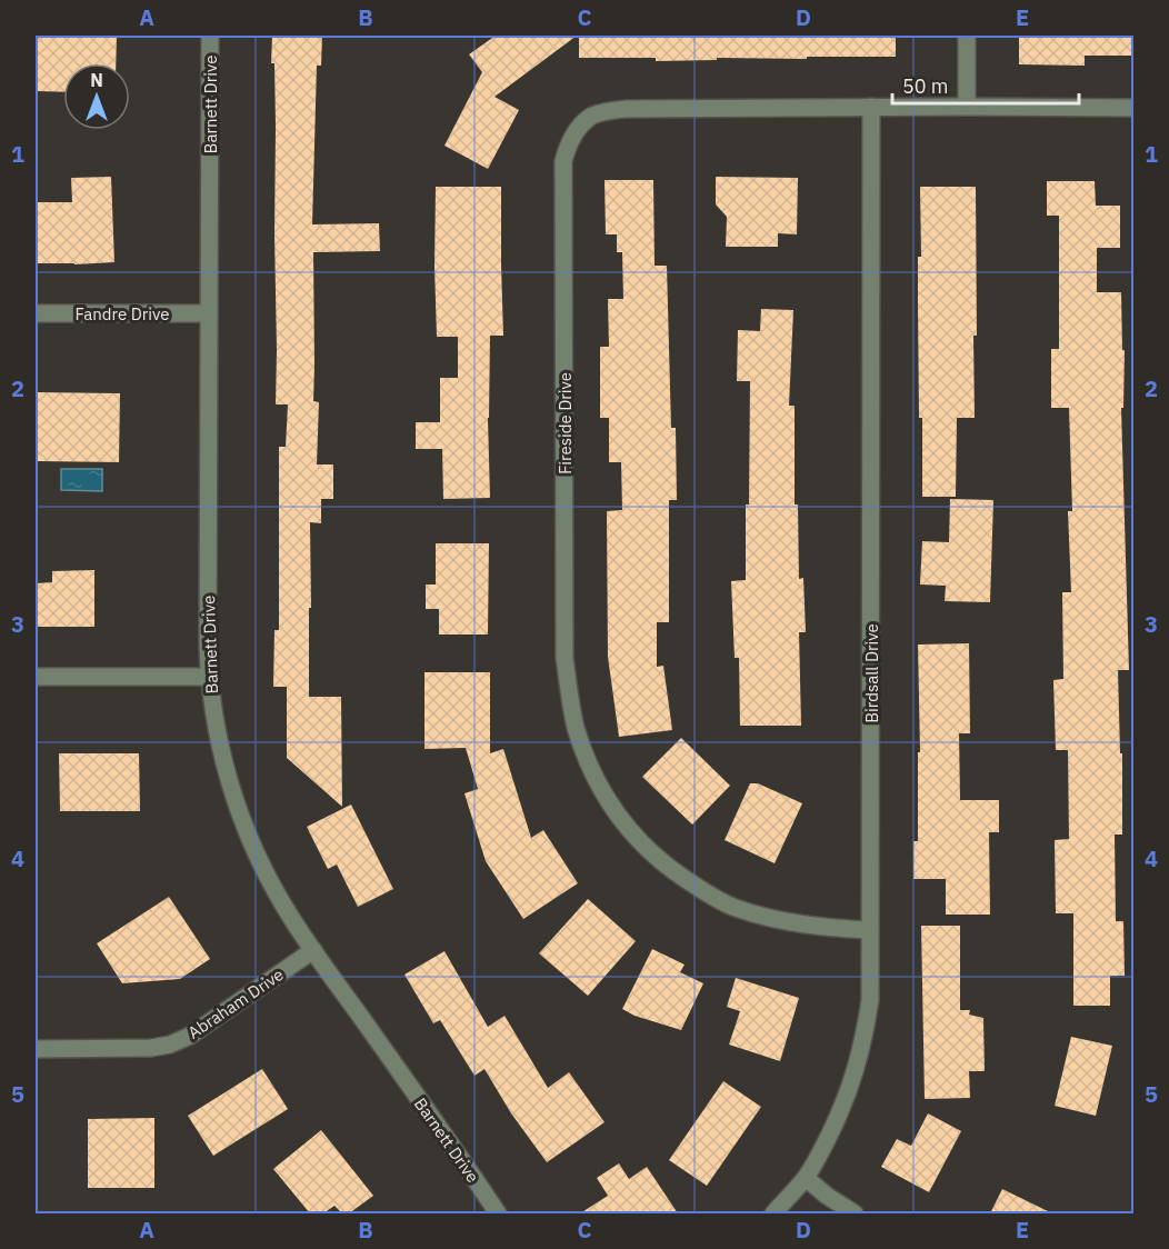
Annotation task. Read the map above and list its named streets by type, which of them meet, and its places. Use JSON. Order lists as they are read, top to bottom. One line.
{"streets":{"street":["Barnett Drive","Fandre Drive","Fireside Drive","Birdsall Drive","Abraham Drive"]},"crossings":[["Barnett Drive","Fandre Drive"],["Barnett Drive","Abraham Drive"],["Fireside Drive","Birdsall Drive"]],"scale_bar":"50 m","north":"top","grid":{"columns":["A","B","C","D","E"],"rows":["1","2","3","4","5"]}}
